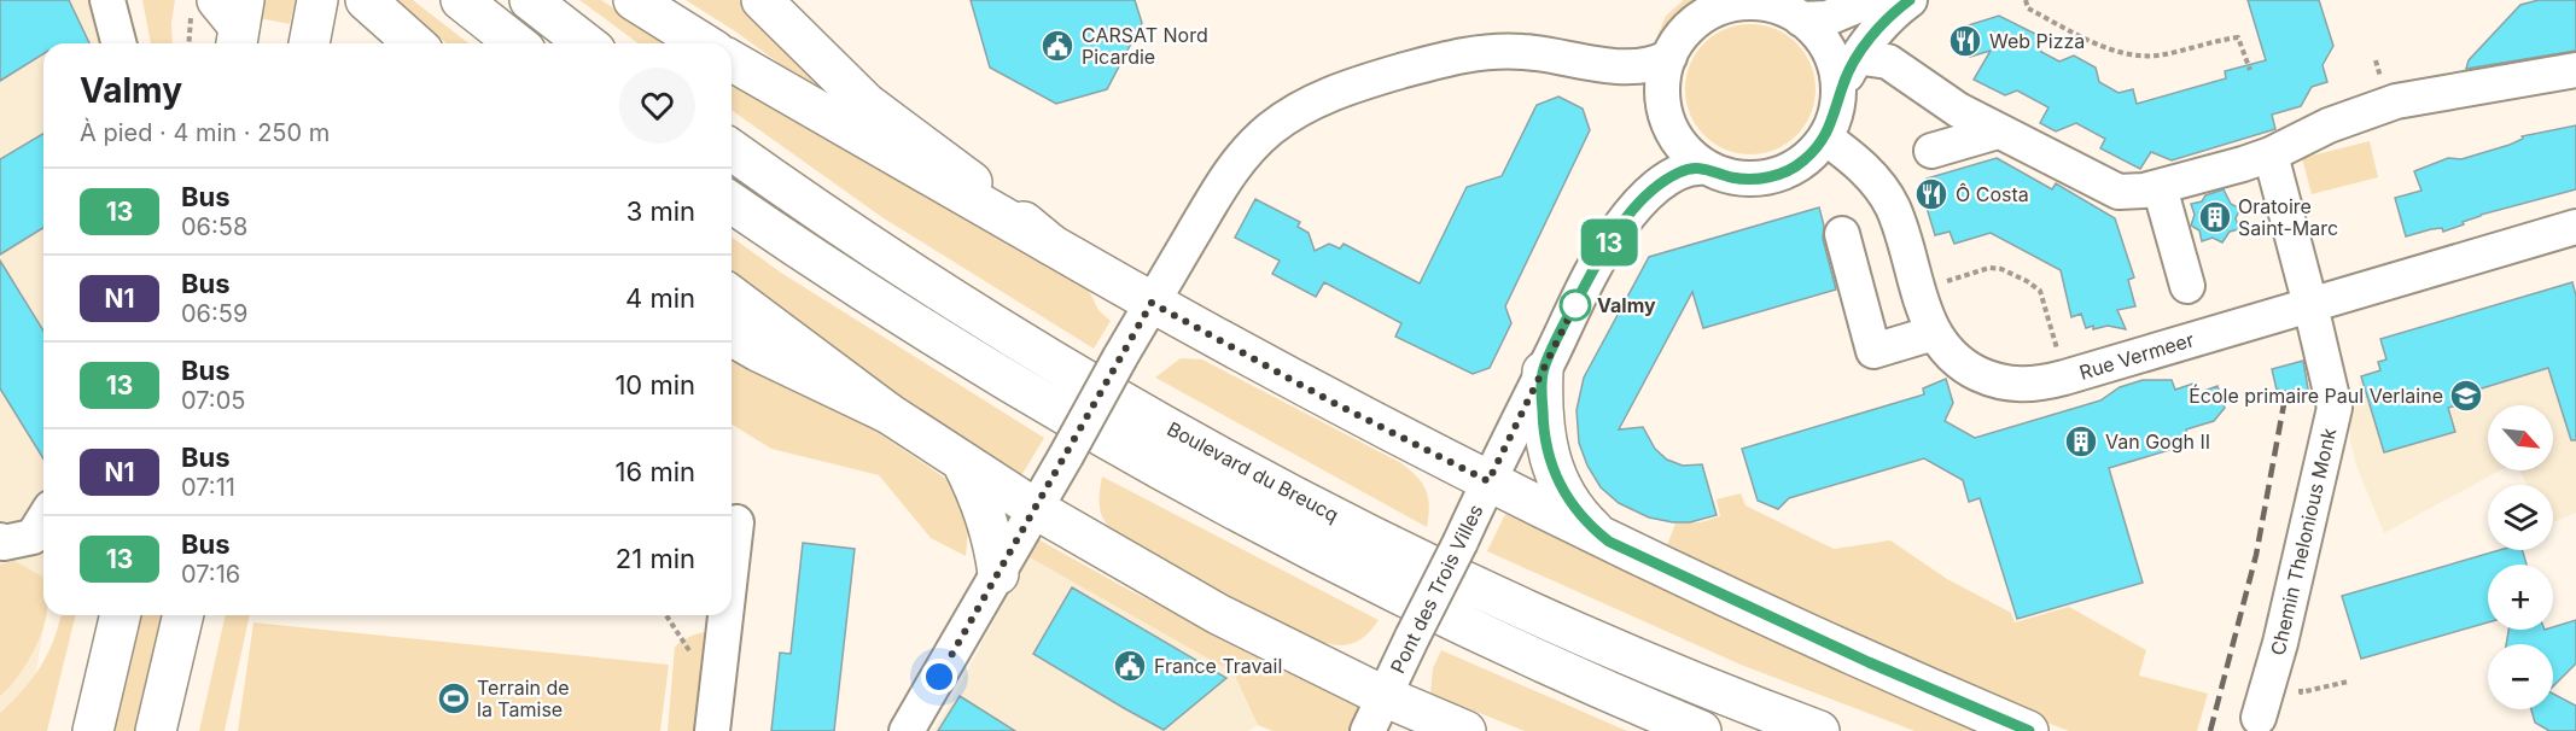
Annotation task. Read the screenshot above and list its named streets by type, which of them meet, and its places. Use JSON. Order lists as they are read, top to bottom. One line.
{"streets":{"main road":["Boulevard du Breucq"],"street":["Rue Vermeer","Chemin Thelonious Monk","Pont des Trois Villes"]},"crossings":[["Rue Vermeer","Chemin Thelonious Monk"],["Rue Vermeer","Pont des Trois Villes"]],"places":{"restaurant":["Web Pizza","Ô Costa"],"public building":["CARSAT Nord Picardie","France Travail"],"building":["Oratoire Saint-Marc","Van Gogh II"],"other":["Valmy"],"school or university":["École primaire Paul Verlaine"],"sports":["Terrain de la Tamise"]},"lines":["bus line 13"],"north":"bottom right","page":{"on_map":"13","heading":["Valmy","À pied · 4 min · 250 m"],"list":[{"mark":"13","name":"Bus","note":"06:58","value":"3 min"},{"mark":"N1","name":"Bus","note":"06:59","value":"4 min"},{"mark":"13","name":"Bus","note":"07:05","value":"10 min"},{"mark":"N1","name":"Bus","note":"07:11","value":"16 min"},{"mark":"13","name":"Bus","note":"07:16","value":"21 min"}],"map_buttons":["+","−"]}}
